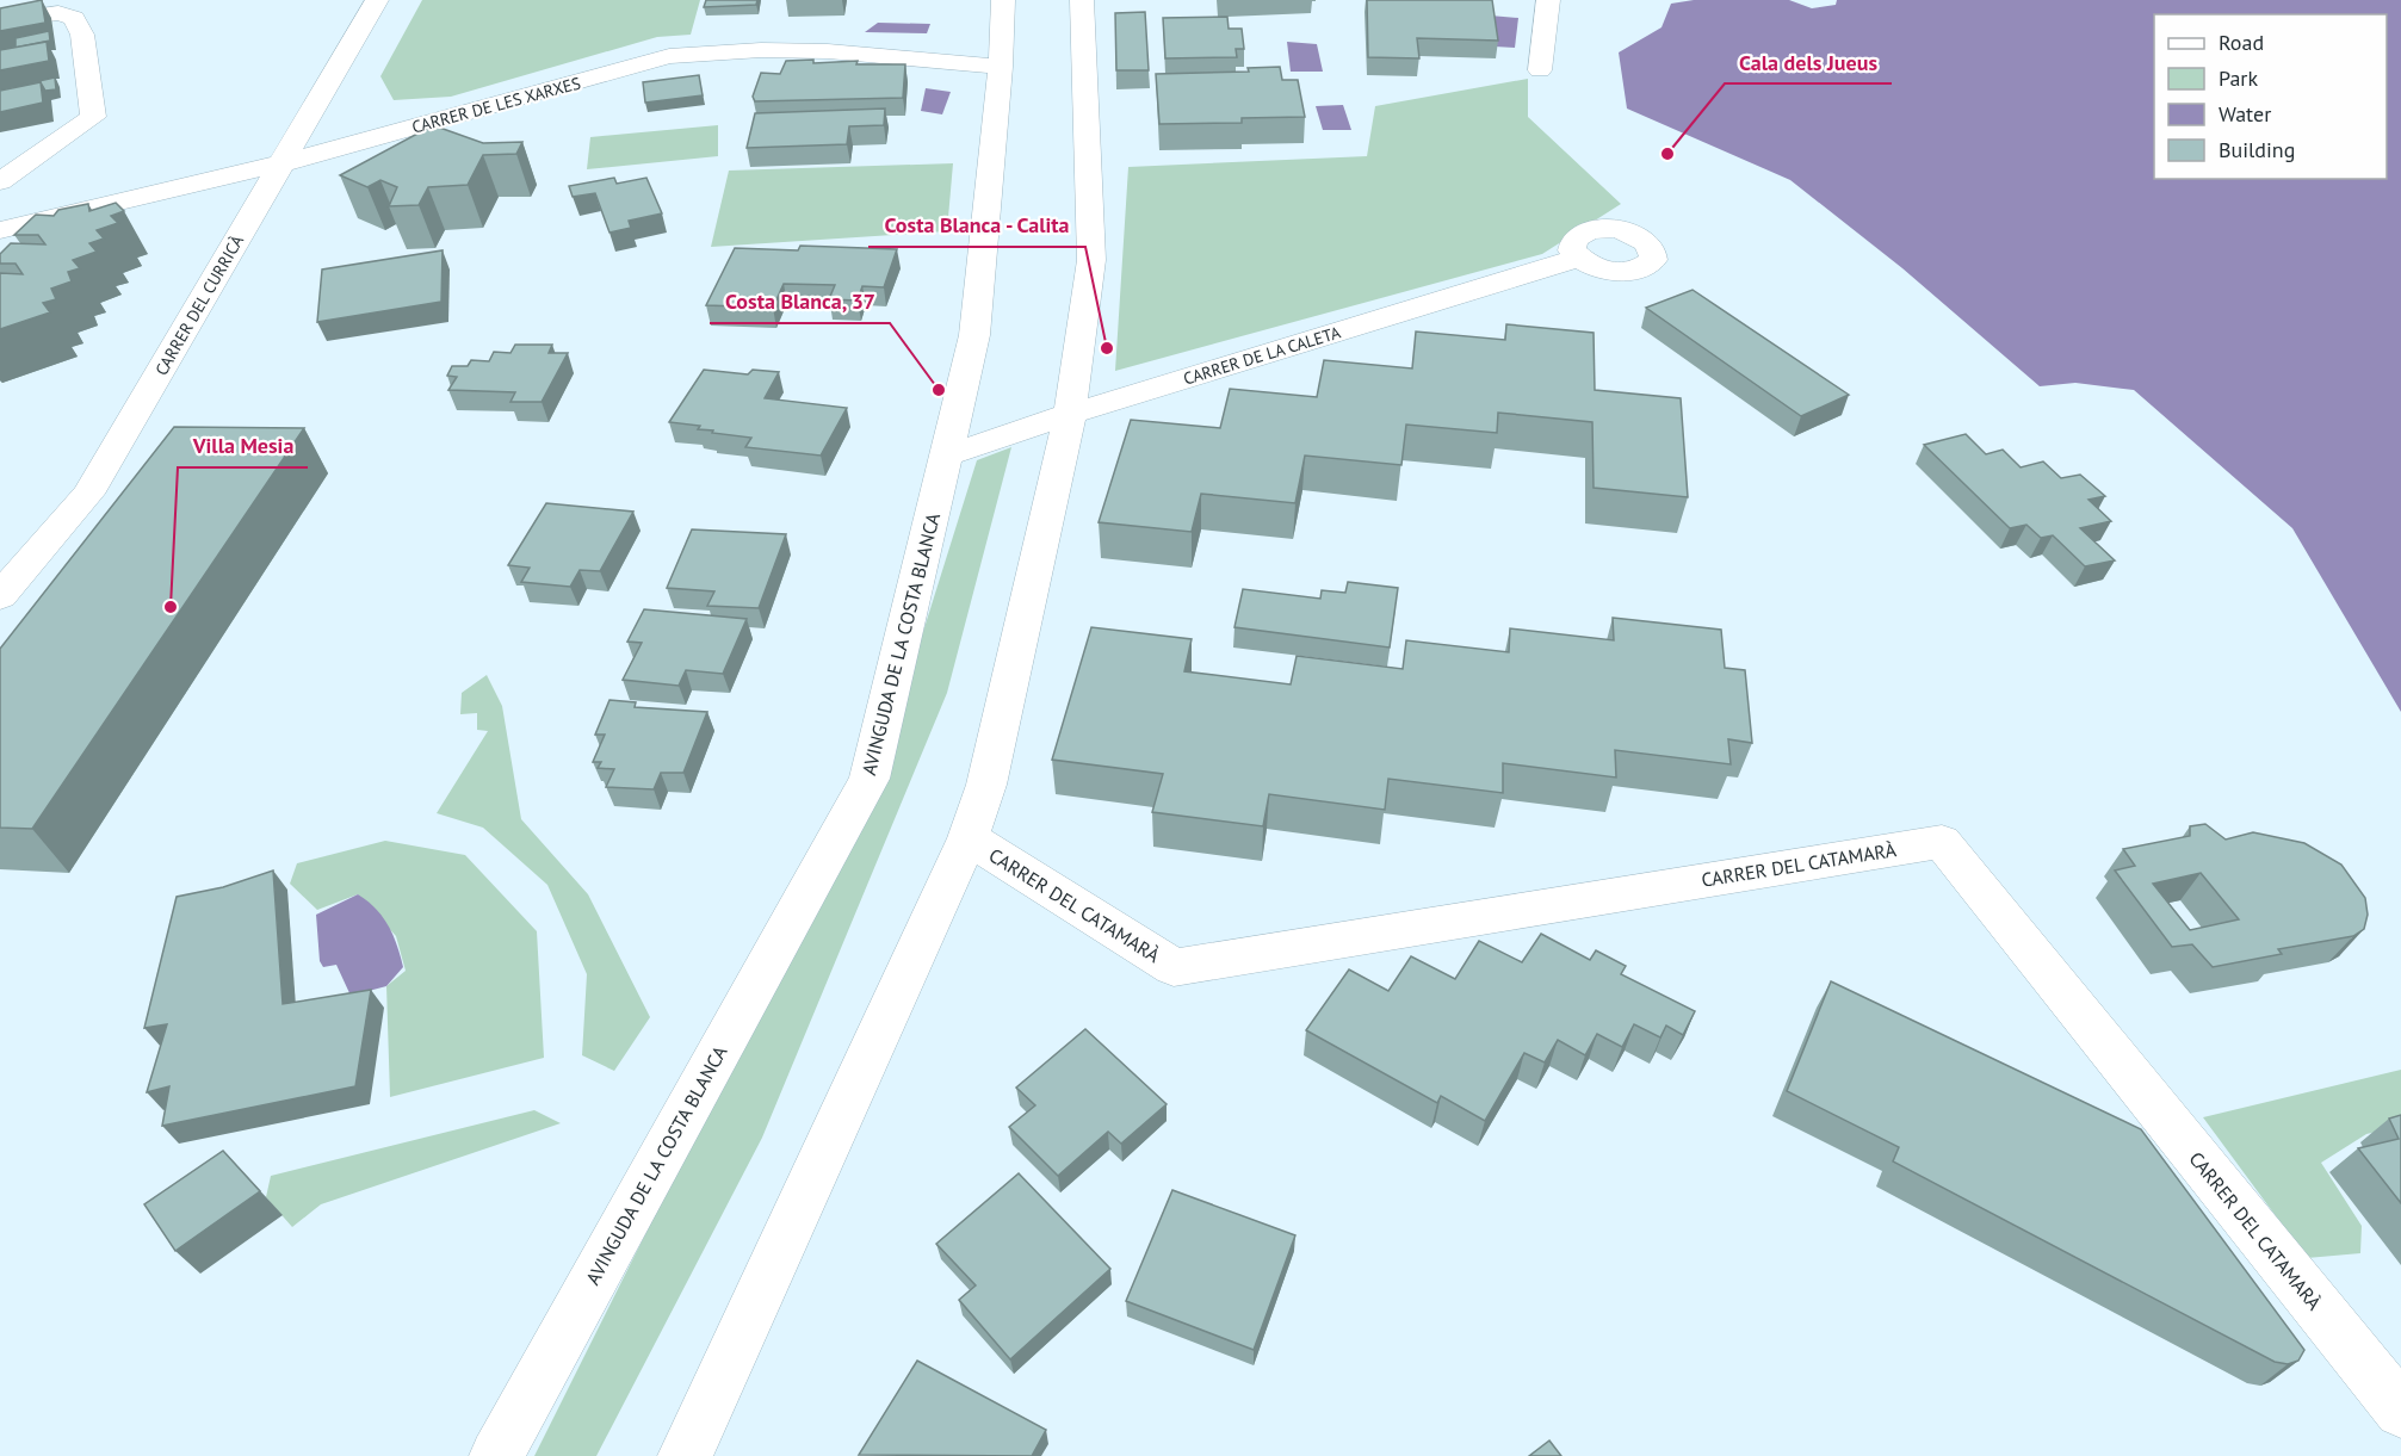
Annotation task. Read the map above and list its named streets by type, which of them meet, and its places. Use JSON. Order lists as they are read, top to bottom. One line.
{"streets":{"street":["CARRER DE LES XARXES","CARRER DEL CURRICÀ","CARRER DE LA CALETA","AVINGUDA DE LA COSTA BLANCA","CARRER DEL CATAMARÀ"]},"crossings":[["CARRER DE LES XARXES","CARRER DEL CURRICÀ"],["CARRER DE LES XARXES","AVINGUDA DE LA COSTA BLANCA"],["CARRER DE LA CALETA","AVINGUDA DE LA COSTA BLANCA"]],"places":["Cala dels Jueus","Costa Blanca - Calita","Costa Blanca, 37","Villa Mesia"],"legend":["Road","Park","Water","Building"]}
